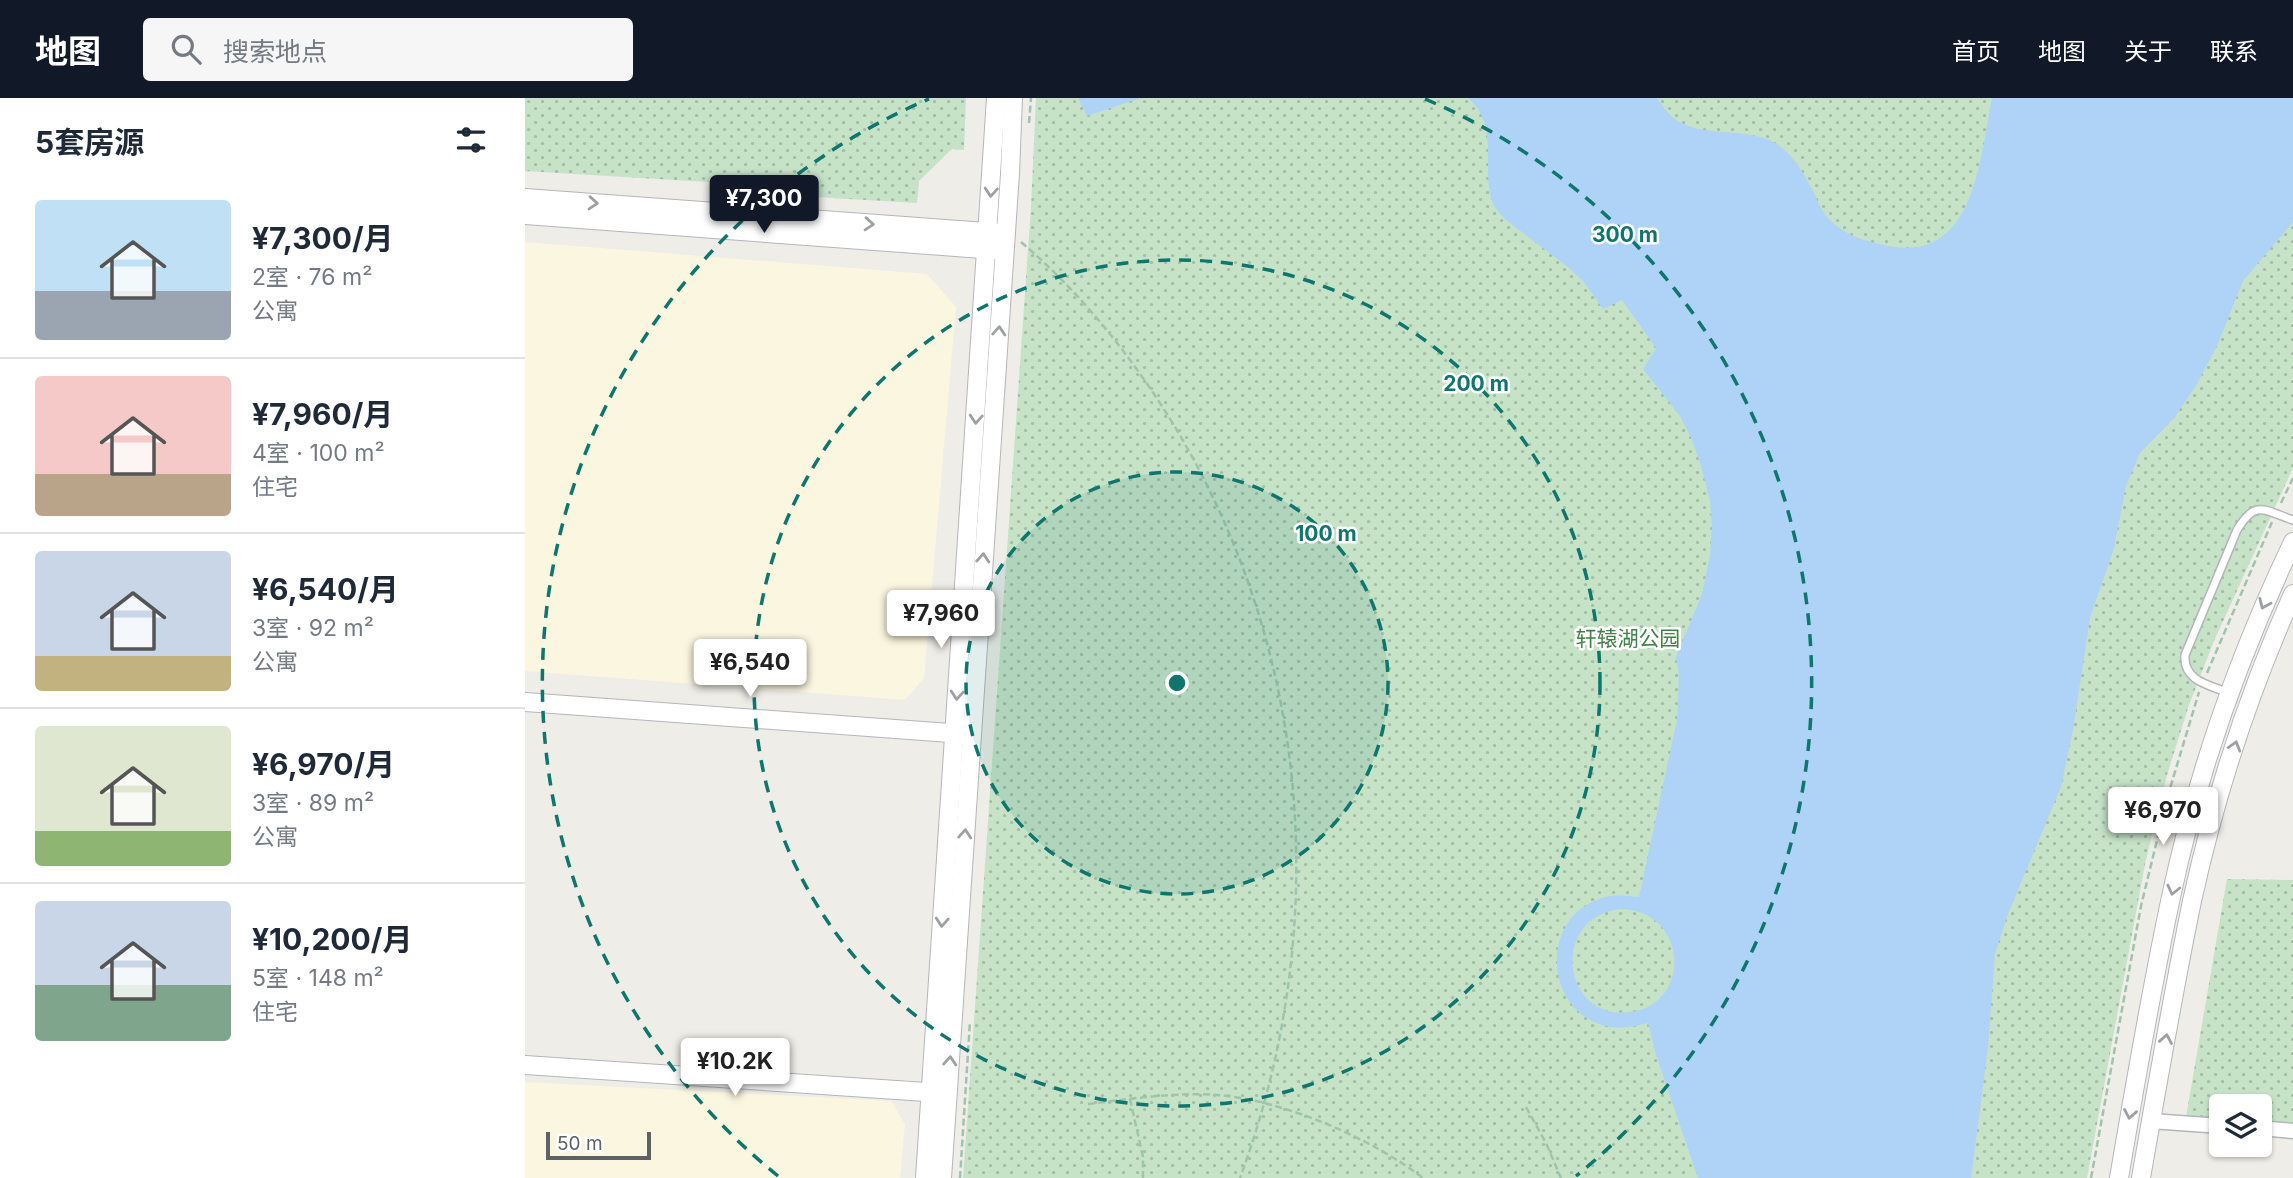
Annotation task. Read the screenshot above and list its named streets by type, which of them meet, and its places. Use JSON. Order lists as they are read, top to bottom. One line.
{"parks":["轩辕湖公园"],"scale_bar":"50 m","page":{"header":"地图","search":"搜索地点","nav":["首页","地图","关于","联系"],"heading":"5套房源","price":["¥7,300","¥7,960","¥6,540","¥6,970","¥10.2K"],"list":[{"name":"¥7,300/月","note":"2室 · 76 m² · 公寓"},{"name":"¥7,960/月","note":"4室 · 100 m² · 住宅"},{"name":"¥6,540/月","note":"3室 · 92 m² · 公寓"},{"name":"¥6,970/月","note":"3室 · 89 m² · 公寓"},{"name":"¥10,200/月","note":"5室 · 148 m² · 住宅"}],"scale":"50 m"},"rings":["300 m","200 m","100 m"]}
